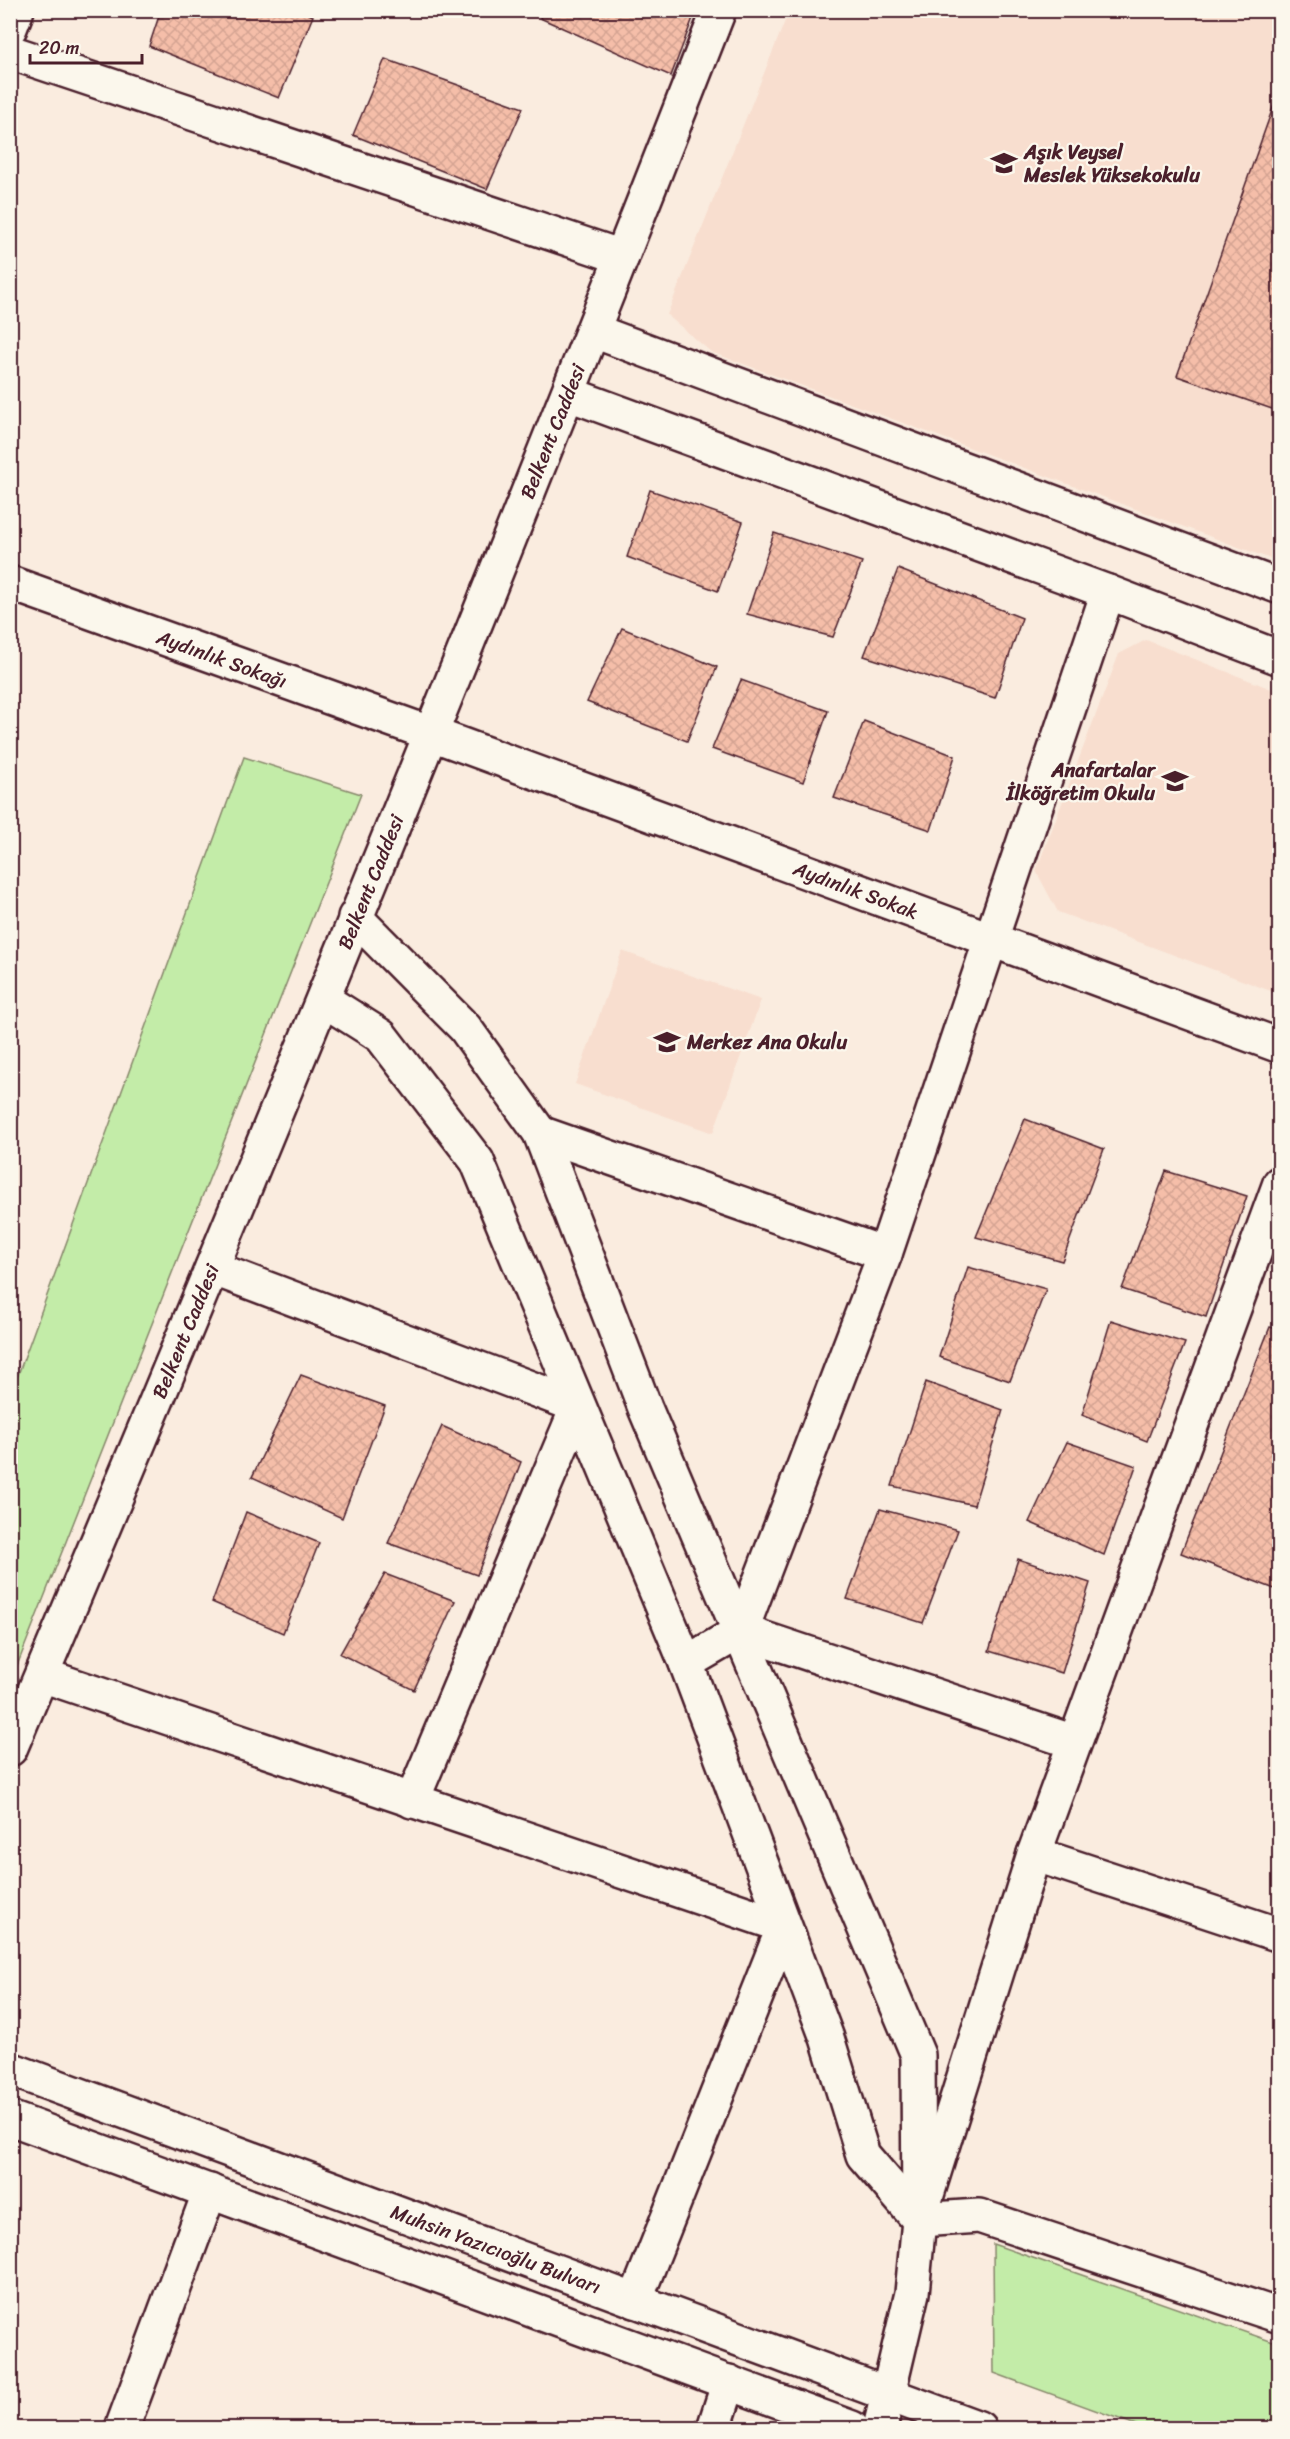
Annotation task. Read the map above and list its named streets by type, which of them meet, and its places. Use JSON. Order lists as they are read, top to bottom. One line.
{"streets":{"street":["Belkent Caddesi","Aydınlık Sokağı","Aydınlık Sokak","Muhsin Yazıcıoğlu Bulvarı"]},"crossings":[["Belkent Caddesi","Aydınlık Sokağı"],["Belkent Caddesi","Aydınlık Sokak"],["Aydınlık Sokağı","Aydınlık Sokak"]],"places":{"school or university":["Aşık Veysel Meslek Yüksekokulu","Anafartalar İlköğretim Okulu","Merkez Ana Okulu"]},"scale_bar":"20 m"}
